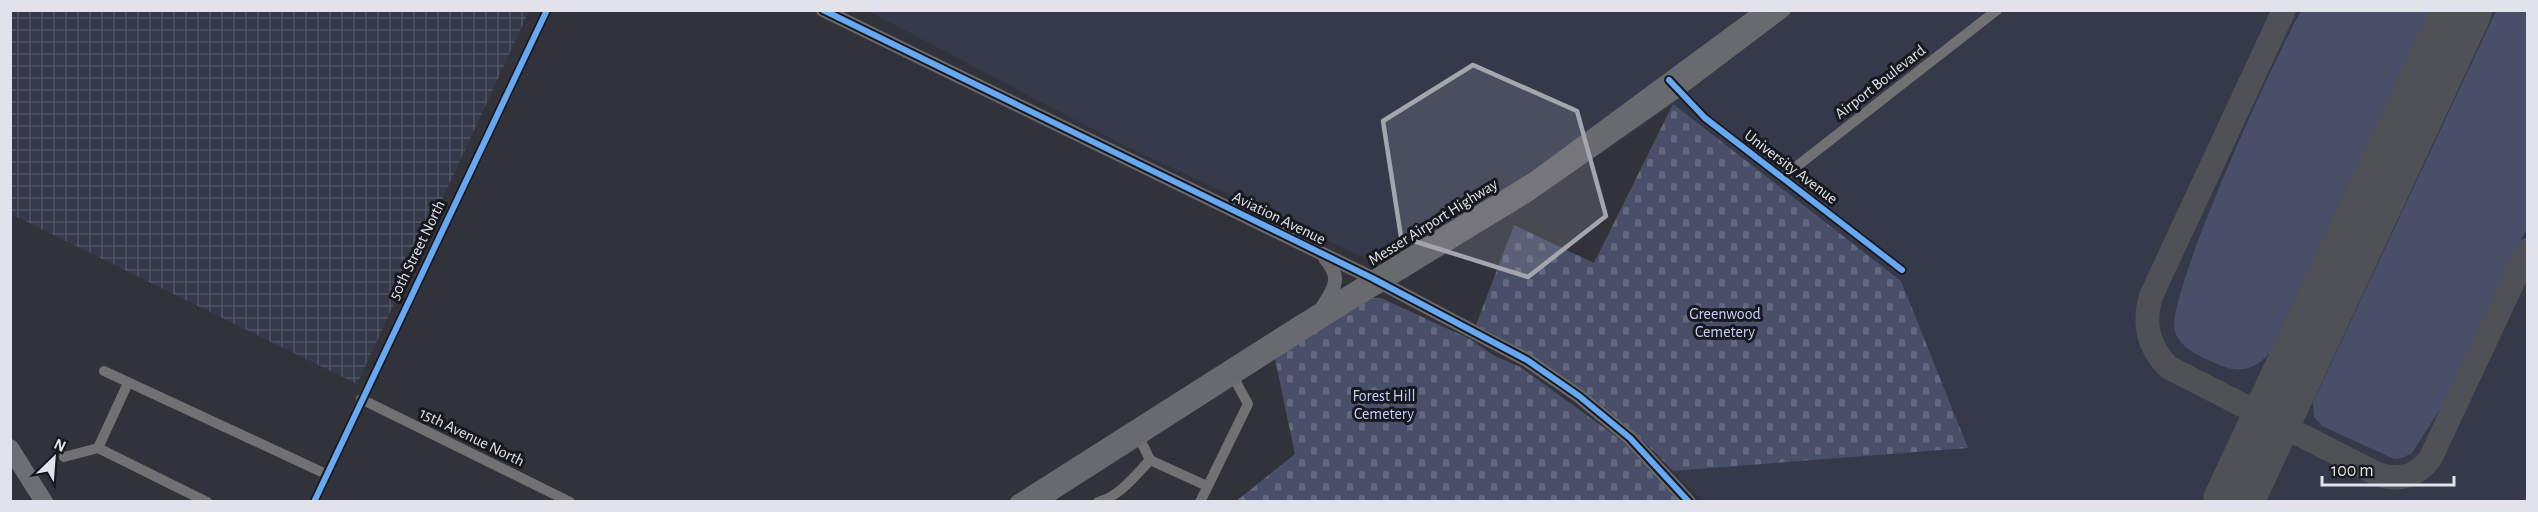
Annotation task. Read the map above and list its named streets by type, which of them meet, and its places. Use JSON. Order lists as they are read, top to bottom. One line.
{"streets":{"main road":["Aviation Avenue","Messer Airport Highway"],"street":["Airport Boulevard","University Avenue","50th Street North","15th Avenue North"]},"crossings":[["Airport Boulevard","University Avenue"],["University Avenue","Messer Airport Highway"],["Aviation Avenue","Messer Airport Highway"],["50th Street North","15th Avenue North"]],"parks":["Greenwood Cemetery","Forest Hill Cemetery"],"scale_bar":"100 m","north":"top right"}
